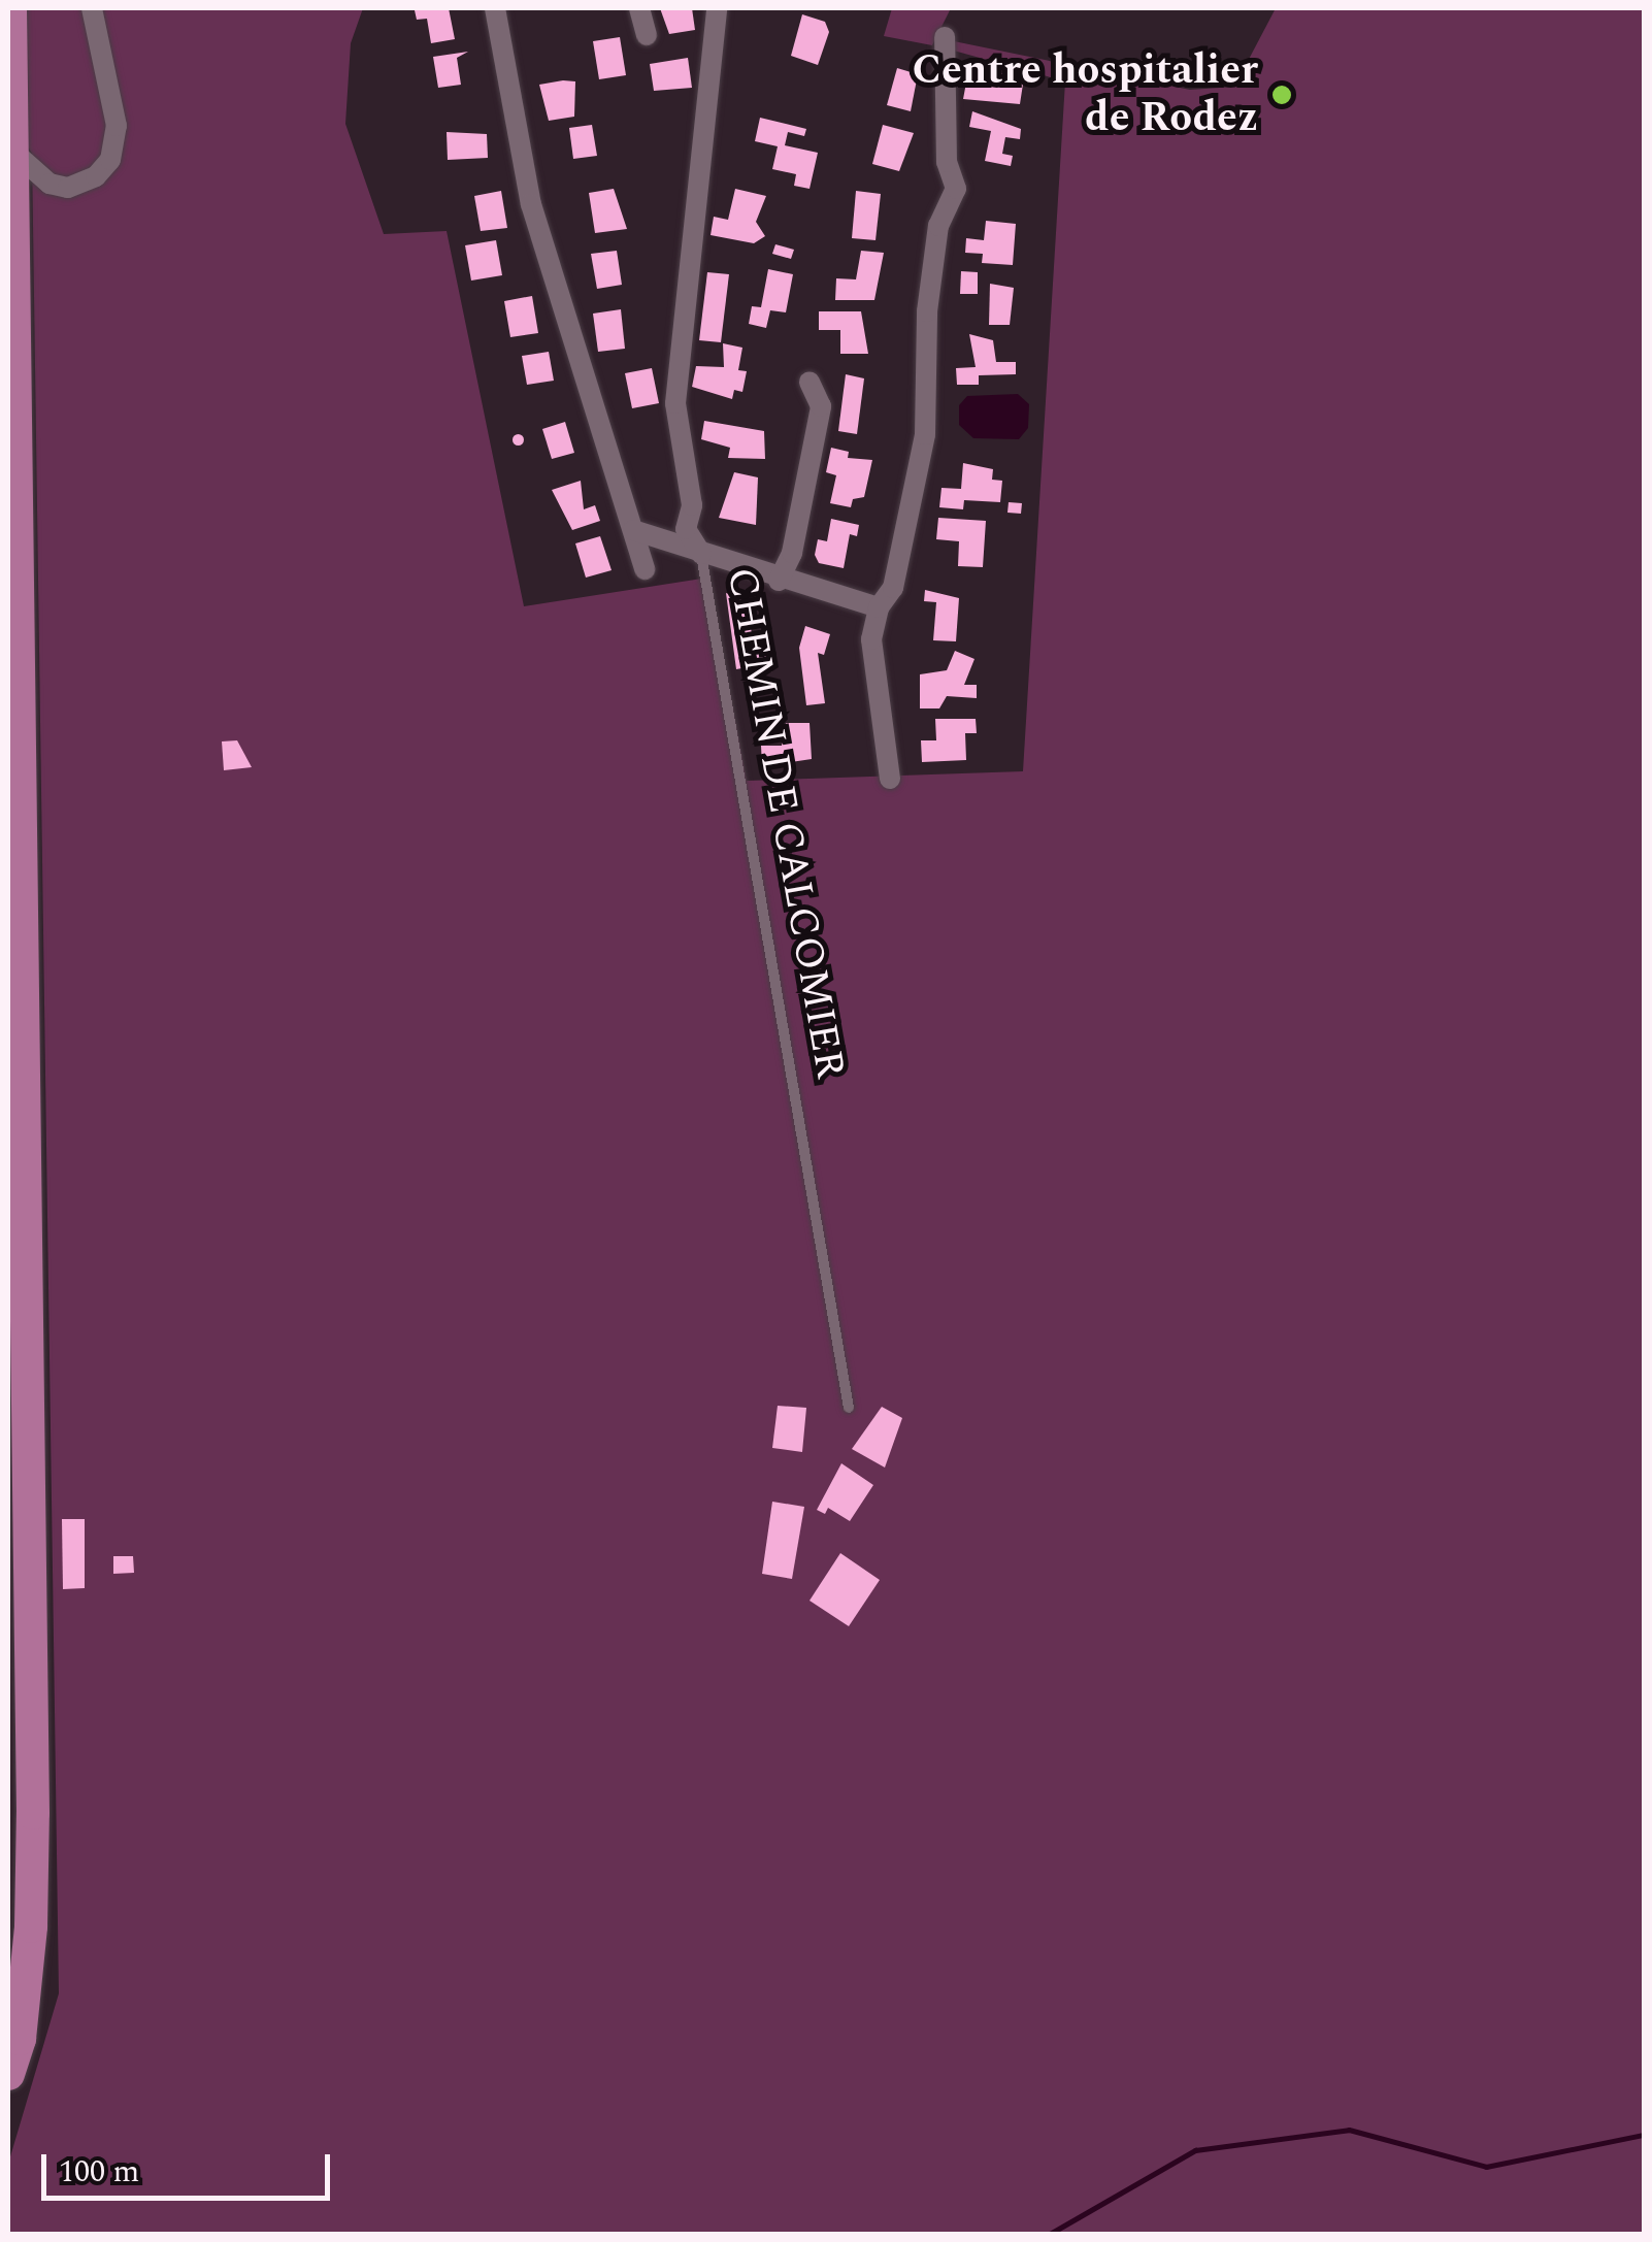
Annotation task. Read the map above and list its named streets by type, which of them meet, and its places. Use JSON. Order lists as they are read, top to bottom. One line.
{"streets":{"street":["CHEMIN DE CALCOMIER"]},"places":["Centre hospitalier de Rodez"],"scale_bar":"100 m"}
